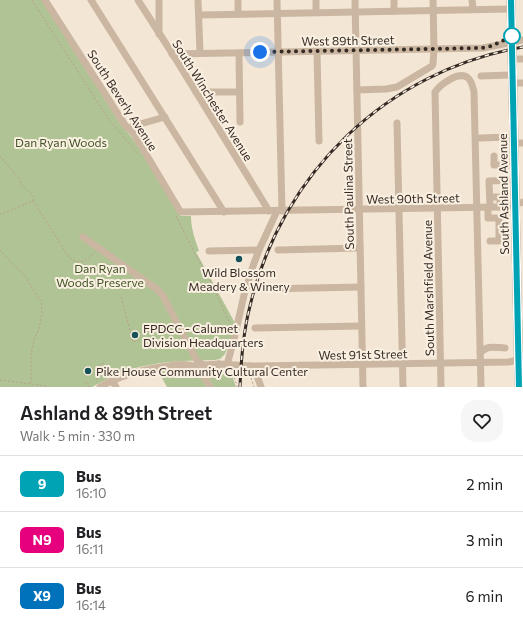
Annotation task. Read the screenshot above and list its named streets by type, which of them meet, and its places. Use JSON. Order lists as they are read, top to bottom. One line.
{"streets":{"main road":["South Ashland Avenue"],"street":["West 89th Street","South Beverly Avenue","South Winchester Avenue","South Paulina Street","West 90th Street","South Marshfield Avenue","West 91st Street"]},"crossings":[["West 89th Street","South Winchester Avenue"],["West 89th Street","South Paulina Street"],["West 89th Street","South Ashland Avenue"],["South Beverly Avenue","West 90th Street"],["South Winchester Avenue","West 90th Street"],["South Paulina Street","West 90th Street"],["South Paulina Street","West 91st Street"],["South Ashland Avenue","West 90th Street"],["South Ashland Avenue","West 91st Street"],["West 90th Street","South Marshfield Avenue"],["South Marshfield Avenue","West 91st Street"]],"parks":["Dan Ryan Woods","Dan Ryan Woods Preserve"],"places":["Wild Blossom Meadery & Winery","FPDCC - Calumet Division Headquarters","Pike House Community Cultural Center"],"lines":["bus line 9"],"page":{"heading":["Ashland & 89th Street","Walk · 5 min · 330 m"],"list":[{"mark":"9","name":"Bus","note":"16:10","value":"2 min"},{"mark":"N9","name":"Bus","note":"16:11","value":"3 min"},{"mark":"X9","name":"Bus","note":"16:14","value":"6 min"}]}}
